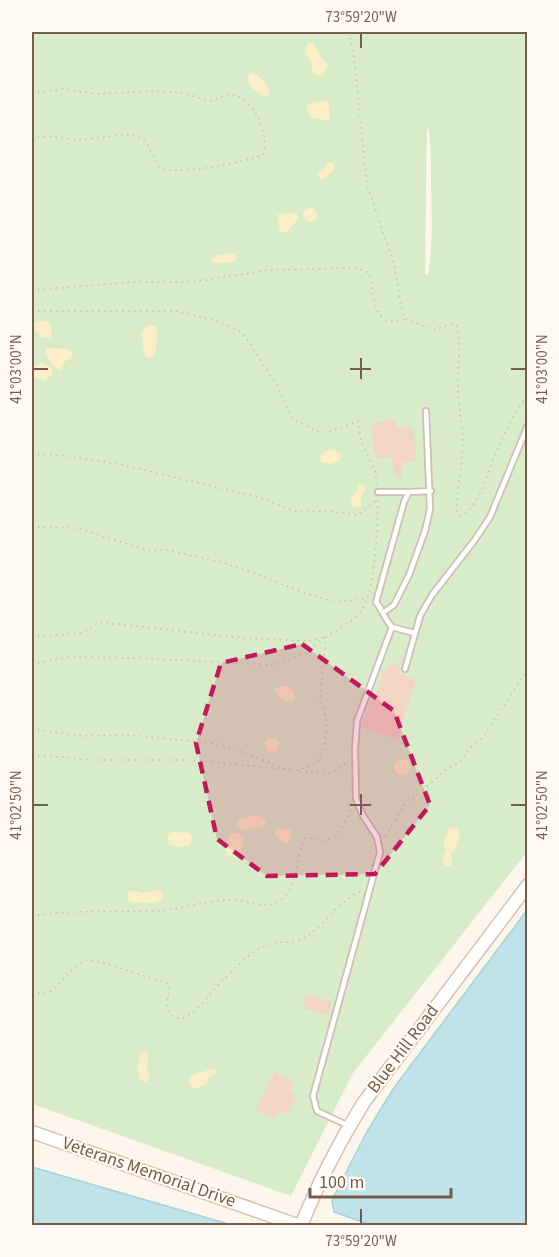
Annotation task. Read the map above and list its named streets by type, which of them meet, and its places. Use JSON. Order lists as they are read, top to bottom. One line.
{"streets":{"street":["Blue Hill Road","Veterans Memorial Drive"]},"crossings":[["Blue Hill Road","Veterans Memorial Drive"]],"scale_bar":"100 m","coordinates":["73°59'20\"W","41°03'00\"N","41°02'50\"N"]}
